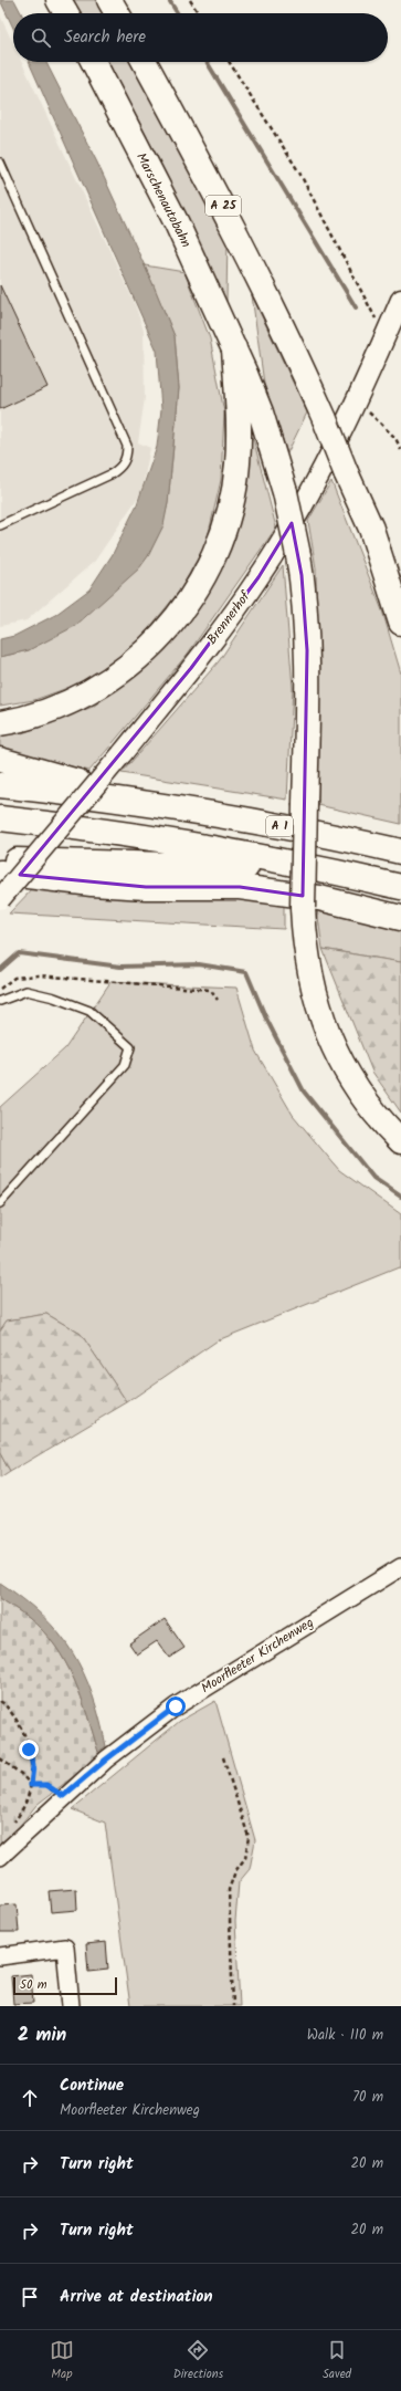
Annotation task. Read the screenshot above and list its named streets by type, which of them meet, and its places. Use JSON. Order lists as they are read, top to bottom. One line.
{"streets":{"highway":["Marschenautobahn","A 25","A 1"],"street":["Brennerhof","Moorfleeter Kirchenweg"]},"scale_bar":"50 m","page":{"search":"Search here","scale":"50 m","heading":["2 min","Walk · 110 m"],"list":[["Continue","Moorfleeter Kirchenweg","70 m"],["Turn right","20 m"],["Turn right","20 m"],"Arrive at destination"],"nav":["Map","Directions","Saved"]}}
